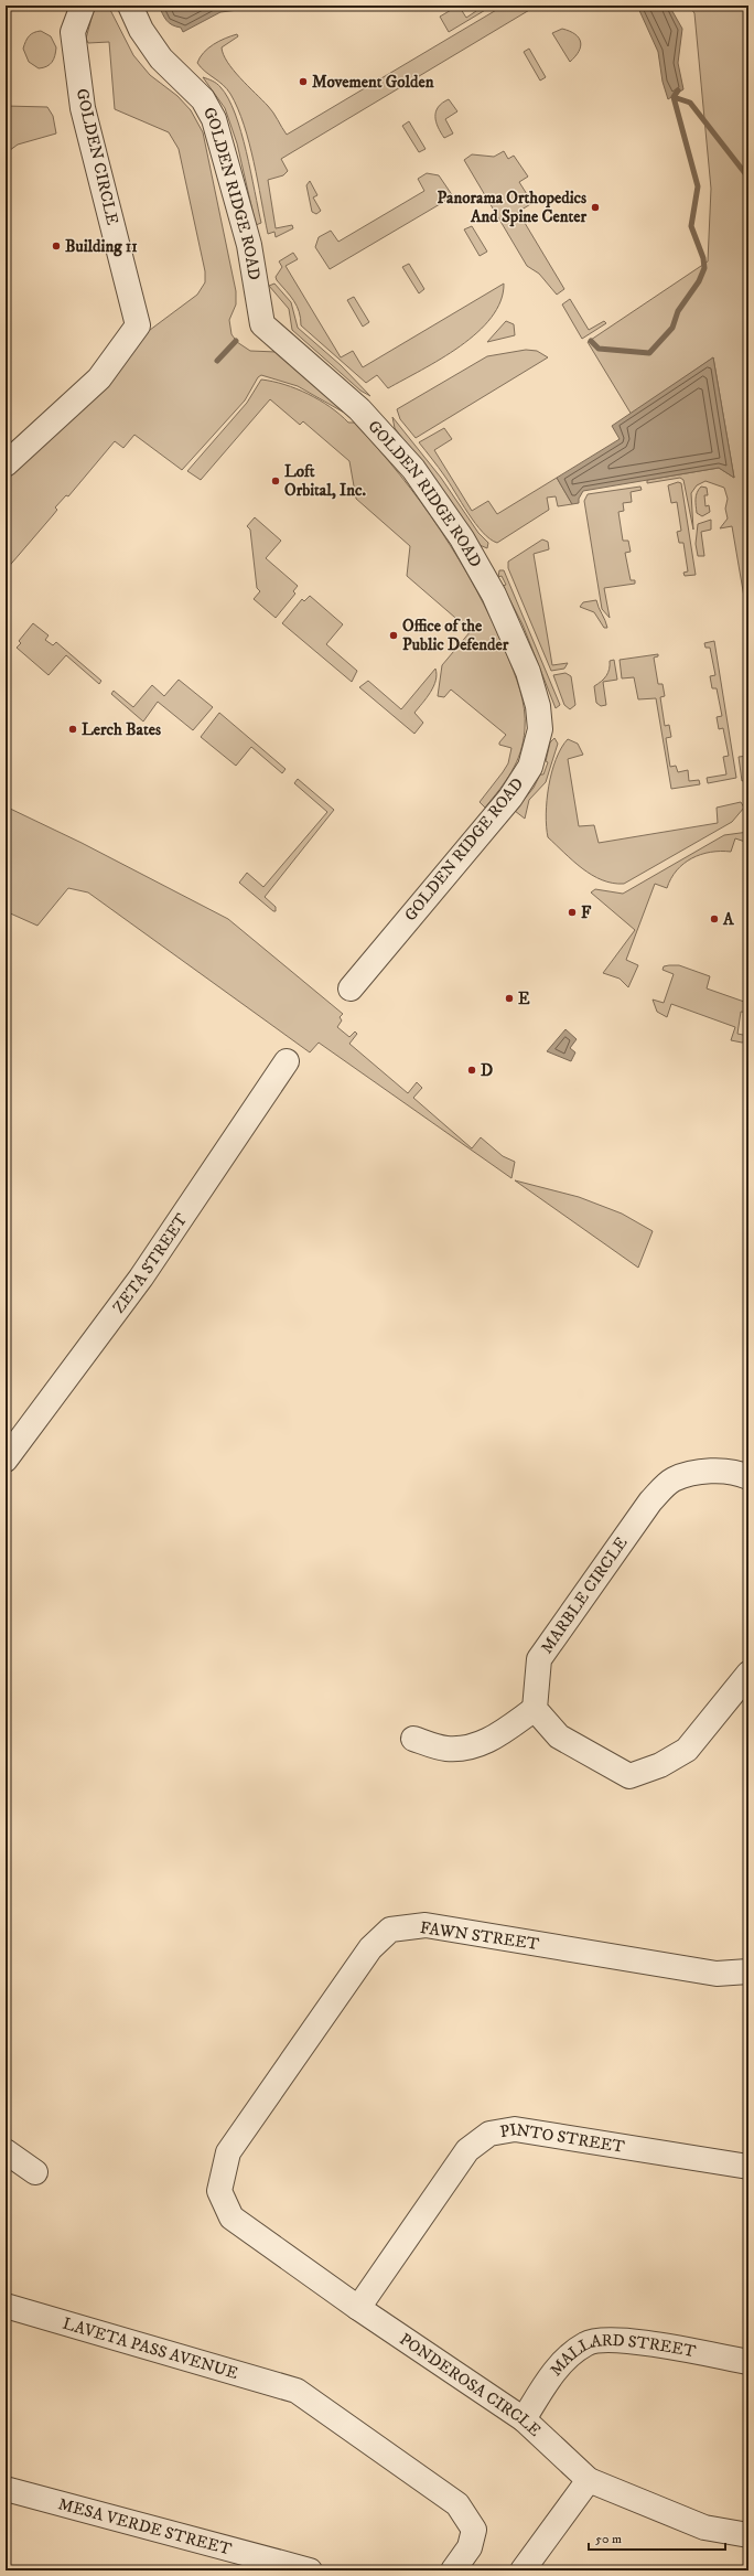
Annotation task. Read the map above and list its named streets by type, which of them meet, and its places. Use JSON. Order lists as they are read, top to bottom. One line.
{"streets":{"street":["GOLDEN CIRCLE","GOLDEN RIDGE ROAD","ZETA STREET","MARBLE CIRCLE","FAWN STREET","PINTO STREET","LAVETA PASS AVENUE","MALLARD STREET","PONDEROSA CIRCLE","MESA VERDE STREET"]},"crossings":[["FAWN STREET","PONDEROSA CIRCLE"],["PINTO STREET","PONDEROSA CIRCLE"],["MALLARD STREET","PONDEROSA CIRCLE"]],"places":["Movement Golden","Panorama Orthopedics And Spine Center","Building 11","Loft Orbital, Inc.","Office of the Public Defender","Lerch Bates","F","A","E","D"],"scale_bar":"50 m"}
